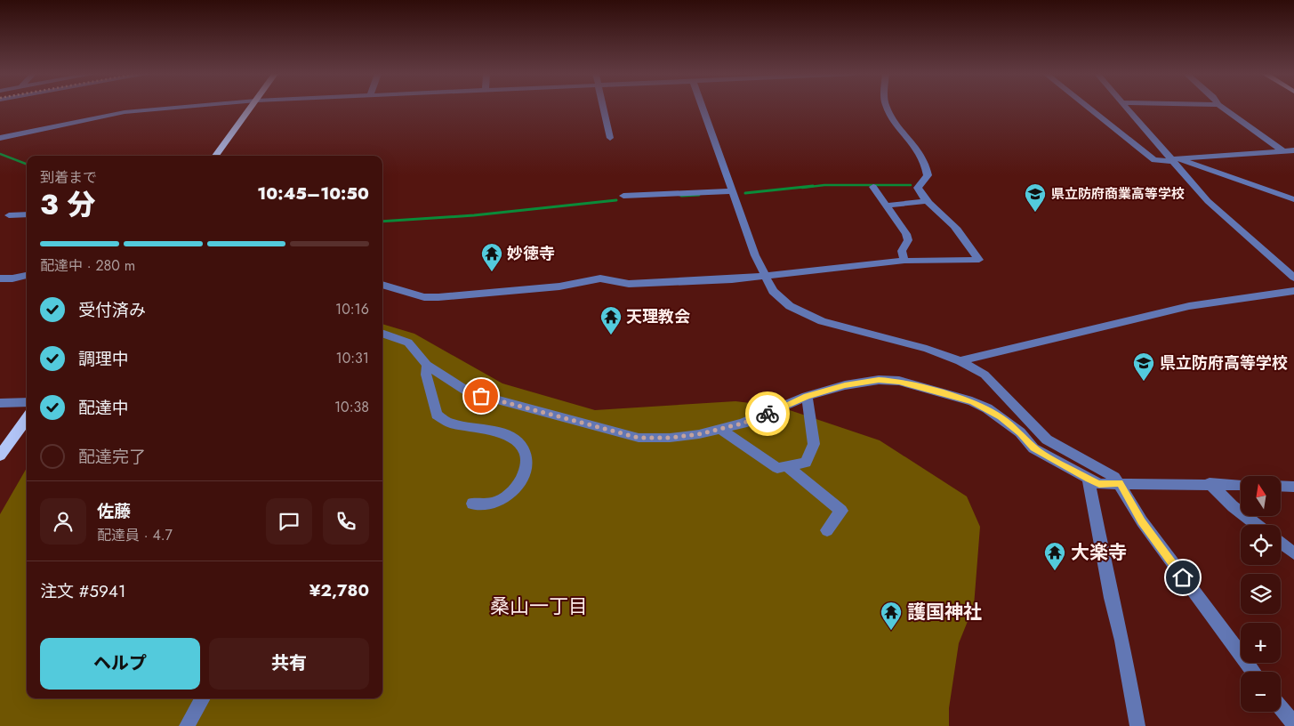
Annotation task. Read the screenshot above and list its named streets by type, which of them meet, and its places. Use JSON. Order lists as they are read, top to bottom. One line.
{"districts":["桑山一丁目"],"places":{"school or university":["県立防府商業高等学校","県立防府高等学校"],"temple":["妙徳寺","天理教会","大楽寺","護国神社"]},"north":"top","page":{"heading":["3 分","到着まで","10:45–10:50"],"panel":["佐藤","配達員 · 4.7","注文 #5941","¥2,780"],"bar":"配達中 · 280 m","list":[["受付済み","10:16"],["調理中","10:31"],["配達中","10:38"],"配達完了"],"map_buttons":["+","−"],"buttons":["ヘルプ","共有"]}}
